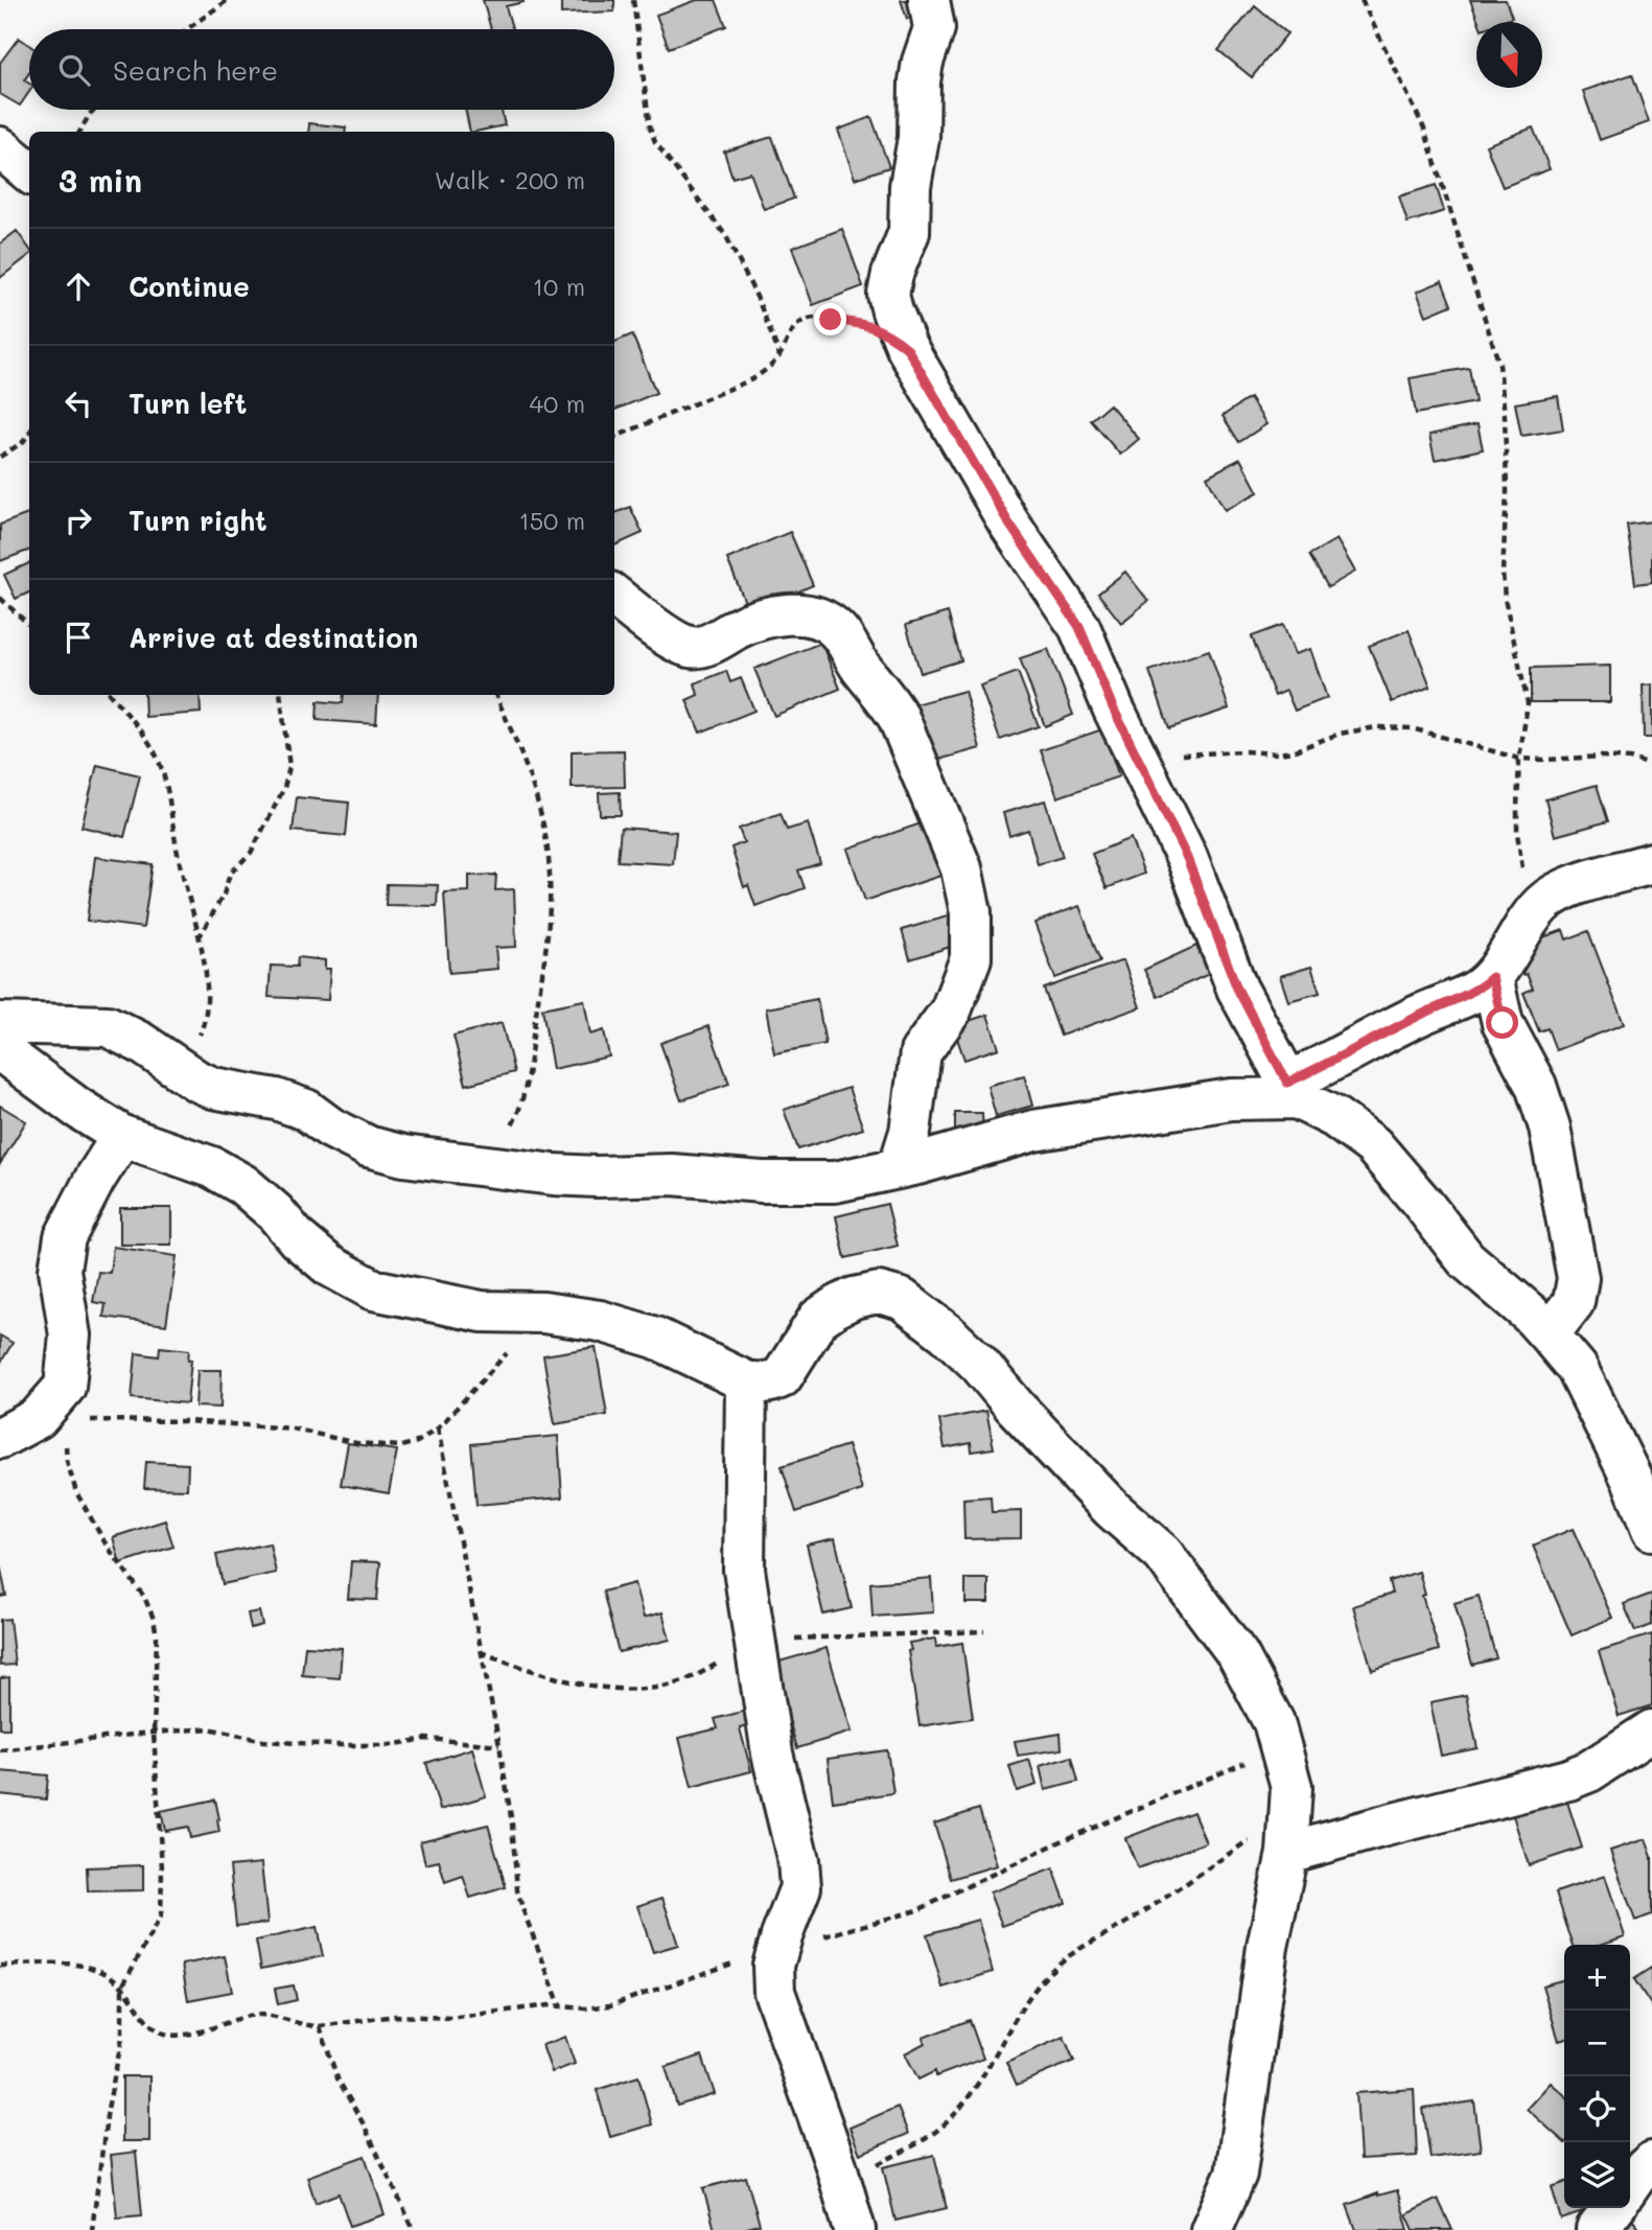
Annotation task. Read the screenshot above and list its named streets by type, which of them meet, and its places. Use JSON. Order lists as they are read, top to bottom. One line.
{"north":"bottom","page":{"search":"Search here","heading":["3 min","Walk · 200 m"],"list":[["Continue","10 m"],["Turn left","40 m"],["Turn right","150 m"],"Arrive at destination"],"map_buttons":["+","−"]}}
